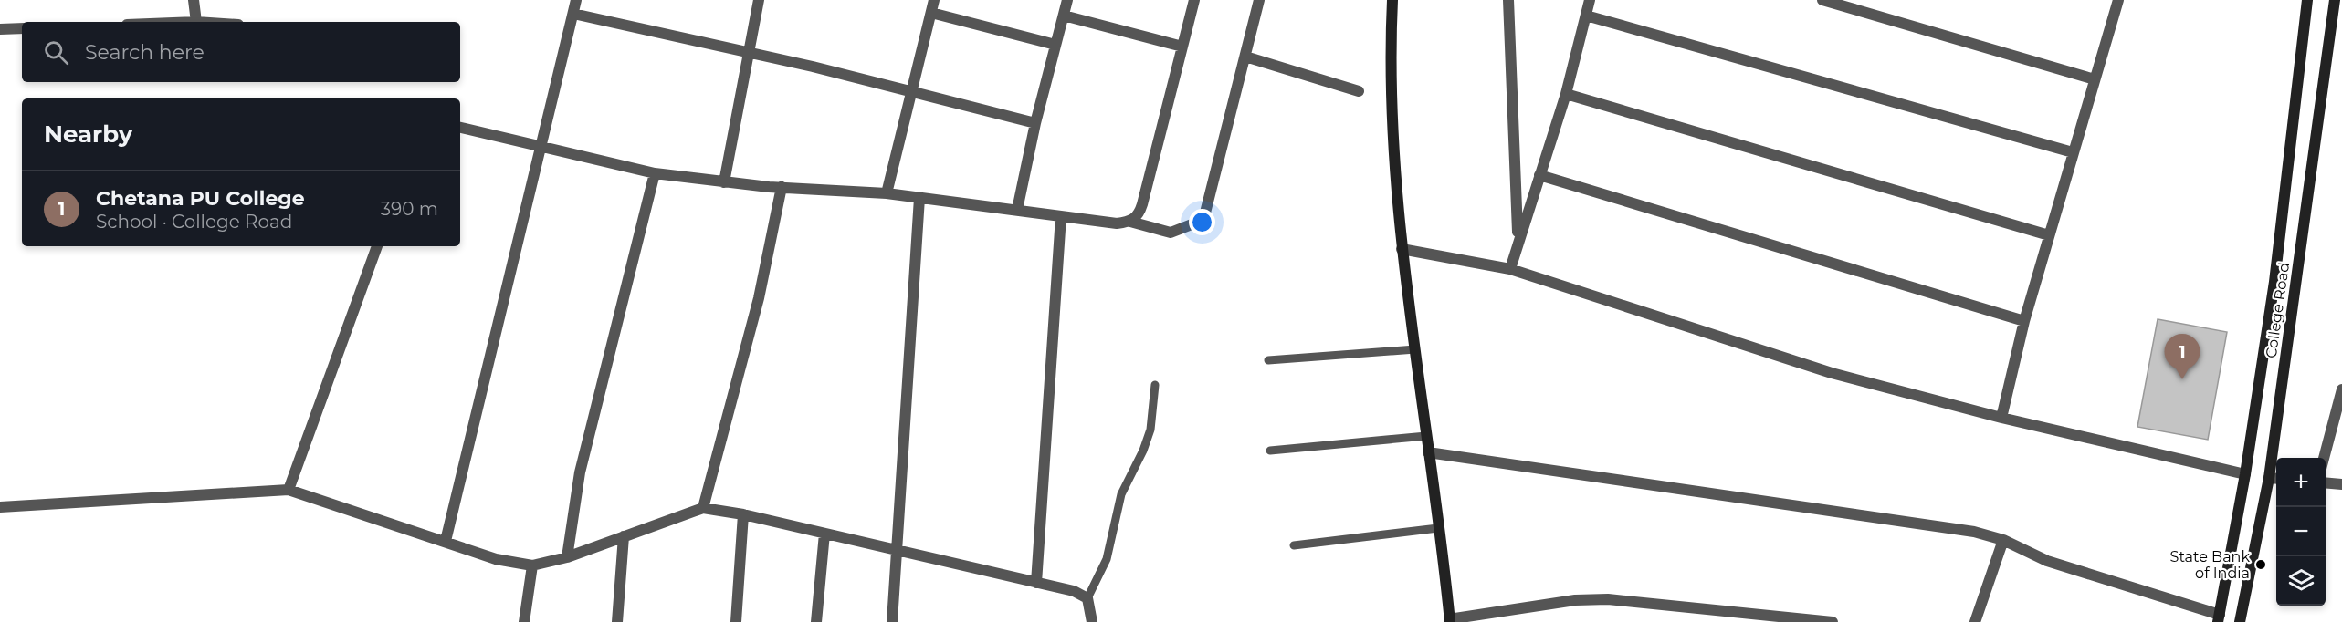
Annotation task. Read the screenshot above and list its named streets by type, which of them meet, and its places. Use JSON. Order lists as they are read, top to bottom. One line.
{"streets":{"main road":["College Road"]},"places":["State Bank of India"],"page":{"search":"Search here","heading":"Nearby","list":[{"mark":"1","name":"Chetana PU College","note":"School · College Road","value":"390 m"}],"pins":"1","map_buttons":["+","−"]}}
